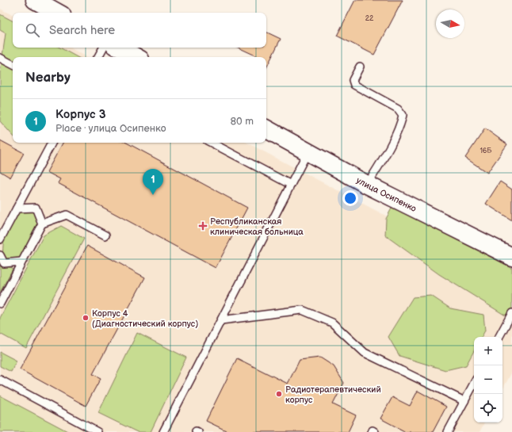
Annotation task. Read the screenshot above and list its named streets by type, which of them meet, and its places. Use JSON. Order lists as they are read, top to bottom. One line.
{"streets":{"street":["улица Осипенко"]},"places":{"health":["Республиканская клиническая больница"],"other":["Корпус 4 (Диагностический корпус)","Радиотерапевтический корпус"]},"house_numbers":["22","16Б"],"north":"right","page":{"search":"Search here","heading":"Nearby","list":[{"mark":"1","name":"Корпус 3","note":"Place · улица Осипенко","value":"80 m"}],"pins":"1","map_buttons":["+","−"]}}
